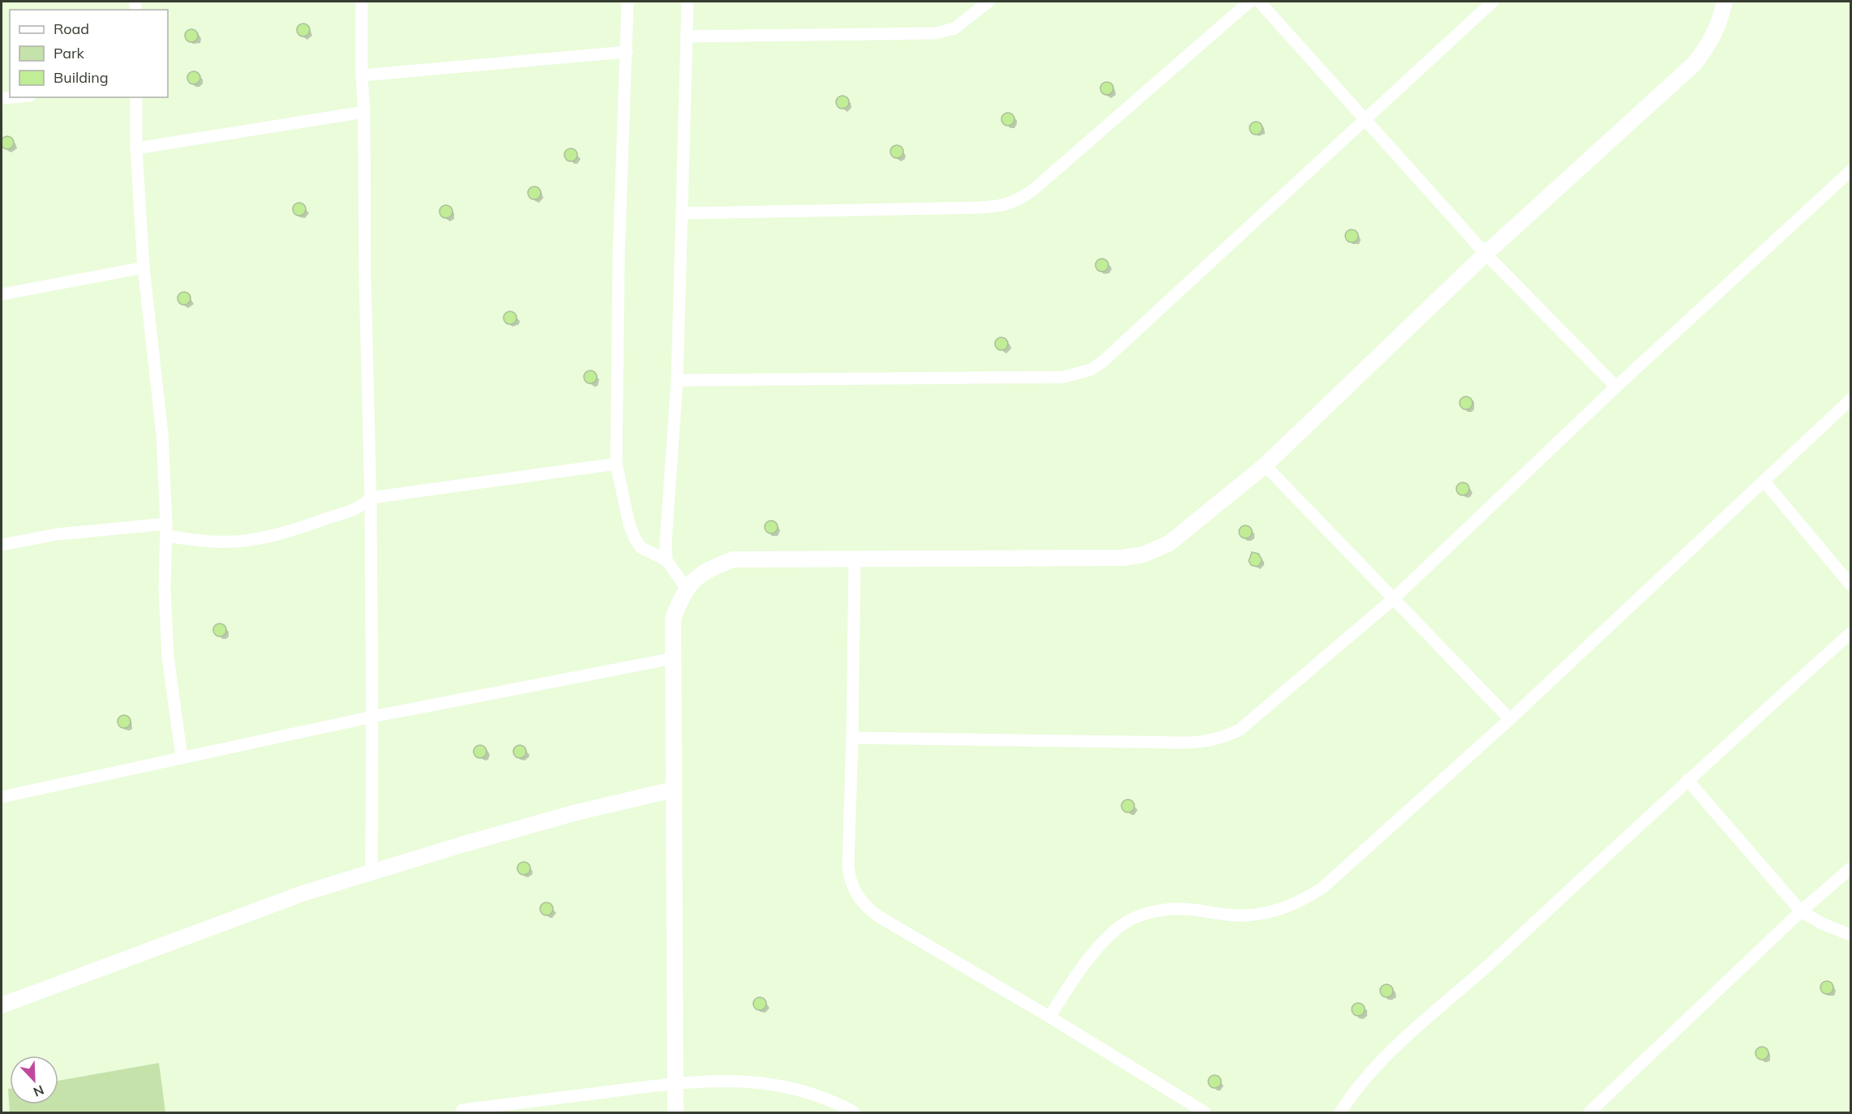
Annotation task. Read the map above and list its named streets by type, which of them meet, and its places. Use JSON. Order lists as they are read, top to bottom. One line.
{"legend":["Road","Park","Building"],"north":"bottom right"}
